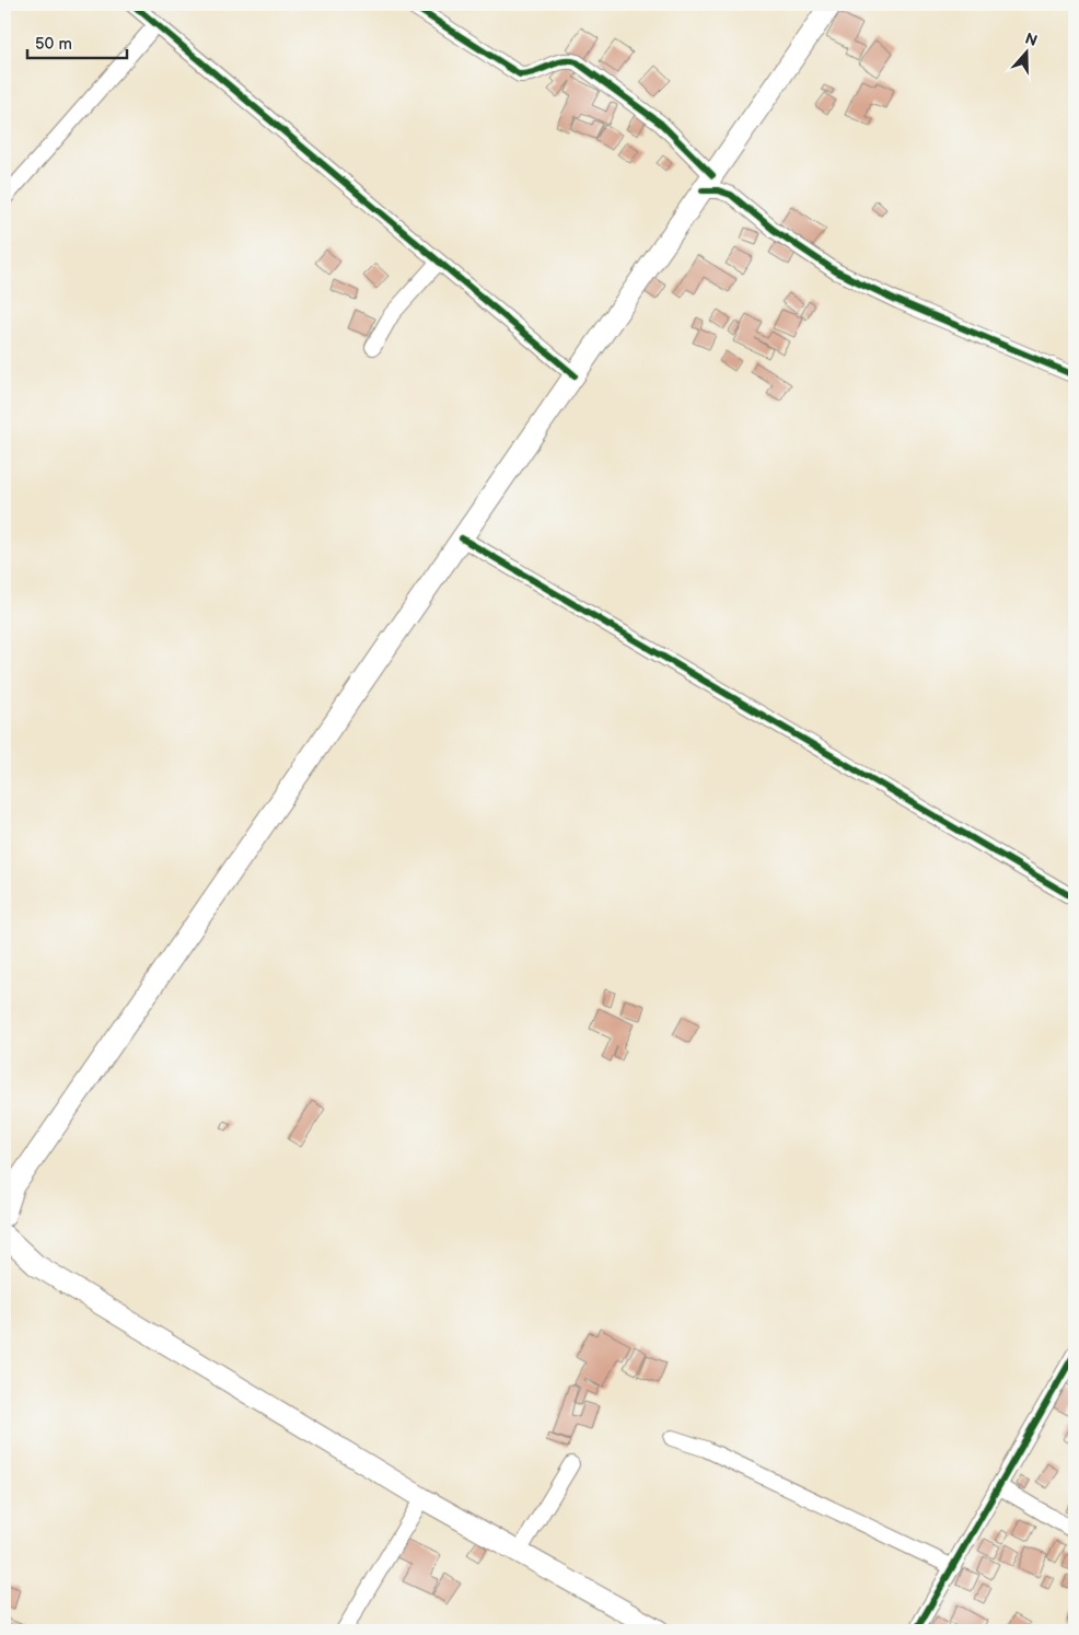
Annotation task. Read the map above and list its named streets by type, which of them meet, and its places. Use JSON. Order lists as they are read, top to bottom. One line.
{"scale_bar":"50 m","north":"top"}
